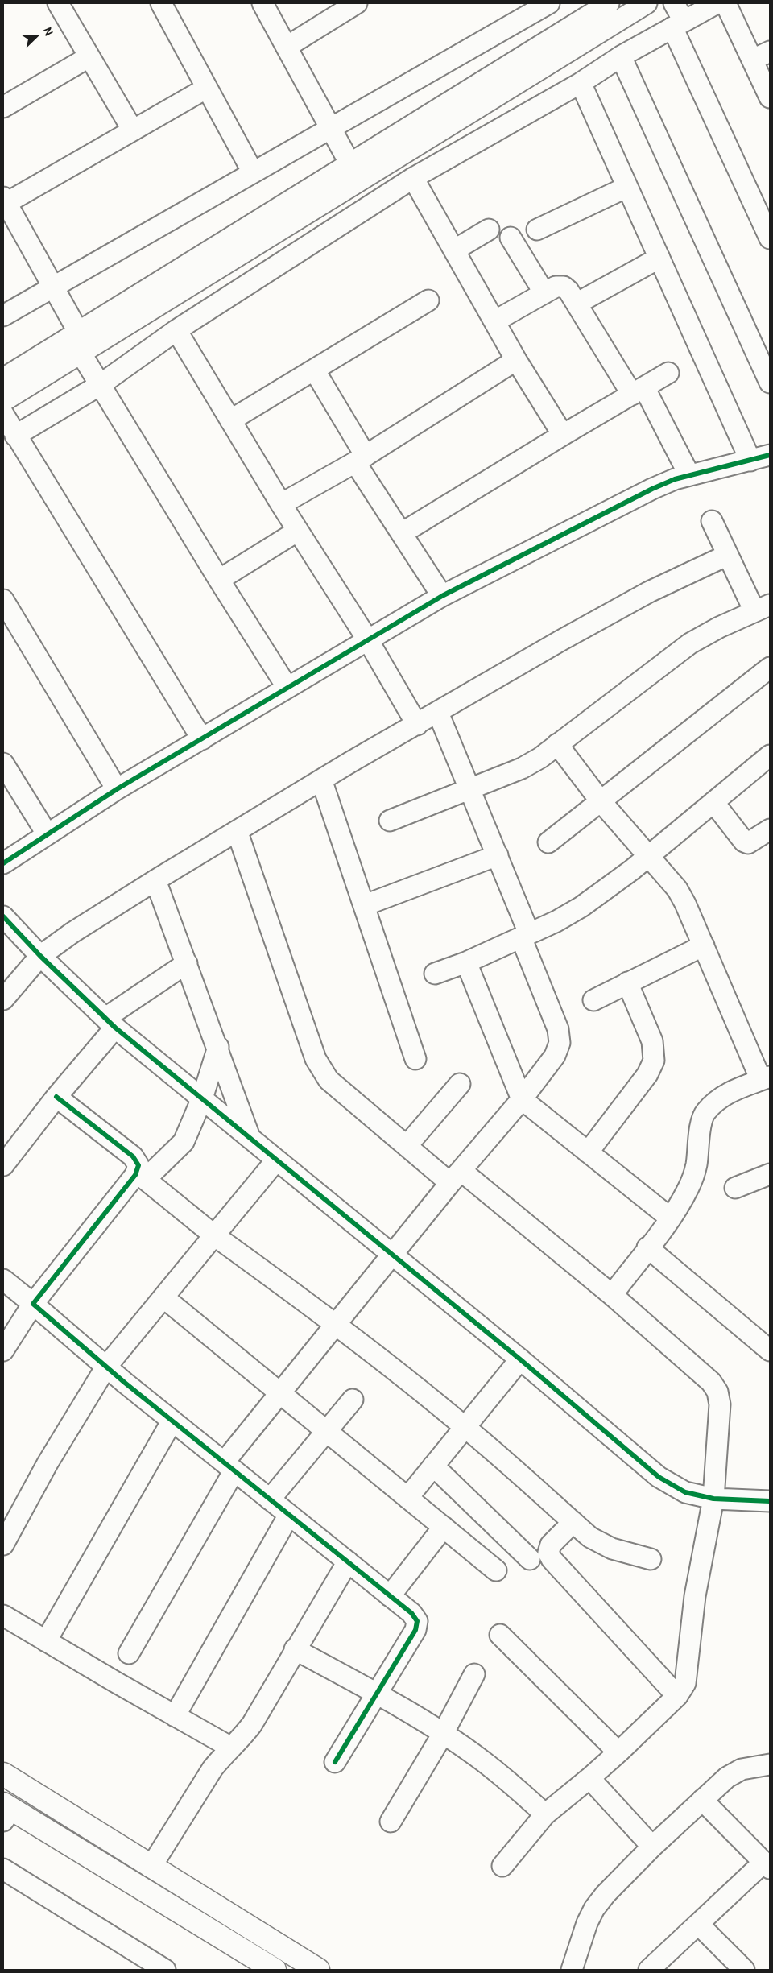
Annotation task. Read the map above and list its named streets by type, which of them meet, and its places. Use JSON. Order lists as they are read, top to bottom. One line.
{"north":"right"}
